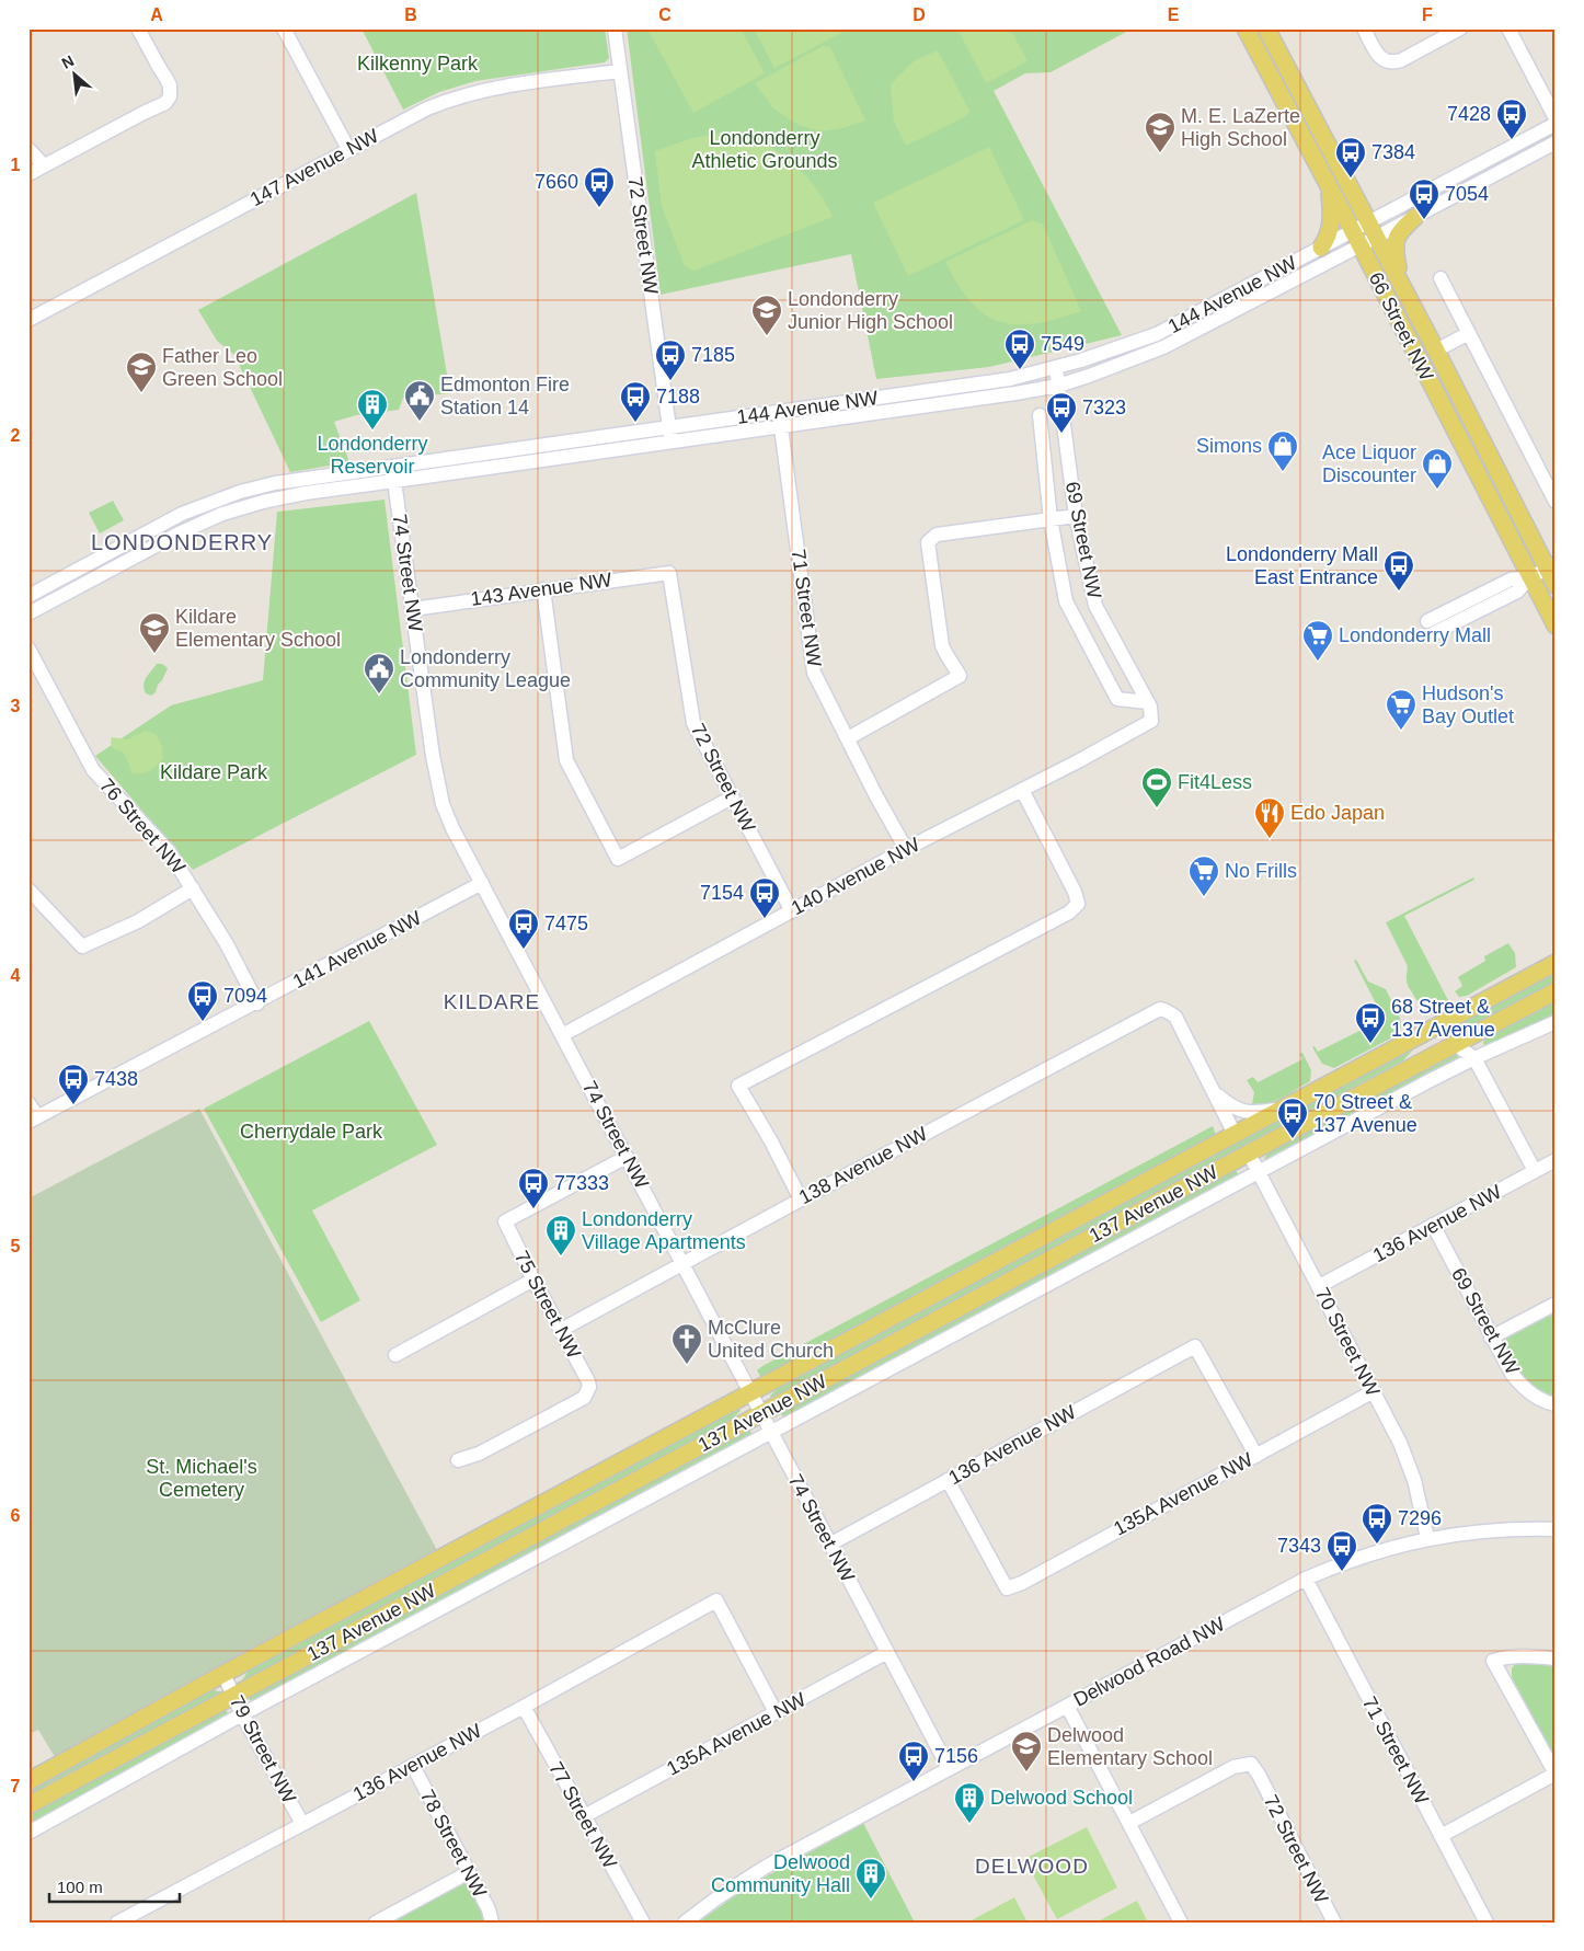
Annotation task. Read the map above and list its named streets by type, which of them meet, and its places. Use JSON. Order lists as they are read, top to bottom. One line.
{"streets":{"main road":["66 Street NW","137 Avenue NW"],"street":["147 Avenue NW","72 Street NW","144 Avenue NW","69 Street NW","74 Street NW","143 Avenue NW","71 Street NW","76 Street NW","140 Avenue NW","141 Avenue NW","138 Avenue NW","136 Avenue NW","75 Street NW","70 Street NW","135A Avenue NW","Delwood Road NW","79 Street NW","77 Street NW","78 Street NW"]},"crossings":[["147 Avenue NW","72 Street NW"],["72 Street NW","144 Avenue NW"],["72 Street NW","143 Avenue NW"],["72 Street NW","140 Avenue NW"],["144 Avenue NW","66 Street NW"],["144 Avenue NW","69 Street NW"],["144 Avenue NW","74 Street NW"],["144 Avenue NW","71 Street NW"],["69 Street NW","140 Avenue NW"],["69 Street NW","136 Avenue NW"],["74 Street NW","143 Avenue NW"],["74 Street NW","140 Avenue NW"],["74 Street NW","141 Avenue NW"],["74 Street NW","138 Avenue NW"],["74 Street NW","137 Avenue NW"],["74 Street NW","136 Avenue NW"],["74 Street NW","75 Street NW"],["74 Street NW","135A Avenue NW"],["74 Street NW","Delwood Road NW"],["71 Street NW","140 Avenue NW"],["71 Street NW","Delwood Road NW"],["76 Street NW","141 Avenue NW"],["138 Avenue NW","137 Avenue NW"],["138 Avenue NW","75 Street NW"],["137 Avenue NW","70 Street NW"],["137 Avenue NW","79 Street NW"],["136 Avenue NW","70 Street NW"],["136 Avenue NW","135A Avenue NW"],["136 Avenue NW","79 Street NW"],["136 Avenue NW","77 Street NW"],["136 Avenue NW","78 Street NW"],["70 Street NW","135A Avenue NW"],["70 Street NW","Delwood Road NW"],["135A Avenue NW","77 Street NW"]],"districts":["LONDONDERRY","KILDARE","DELWOOD"],"parks":["Kilkenny Park","Londonderry Athletic Grounds","Kildare Park","Cherrydale Park","St. Michael's Cemetery"],"places":{"bus stop":["7428","7384","7660","7054","7549","7185","7188","7323","Londonderry Mall East Entrance","7154","7475","7094","68 Street & 137 Avenue","7438","70 Street & 137 Avenue","77333","7296","7343","7156"],"school or university":["M. E. LaZerte High School","Londonderry Junior High School","Father Leo Green School","Kildare Elementary School","Delwood Elementary School"],"public building":["Edmonton Fire Station 14","Londonderry Community League"],"building":["Londonderry Reservoir","Londonderry Village Apartments","Delwood School","Delwood Community Hall"],"shop":["Simons","Ace Liquor Discounter"],"supermarket":["Londonderry Mall","Hudson's Bay Outlet","No Frills"],"sports":["Fit4Less"],"restaurant":["Edo Japan"],"church":["McClure United Church"]},"scale_bar":"100 m","north":"top left","grid":{"columns":["A","B","C","D","E","F"],"rows":["1","2","3","4","5","6","7"]}}
